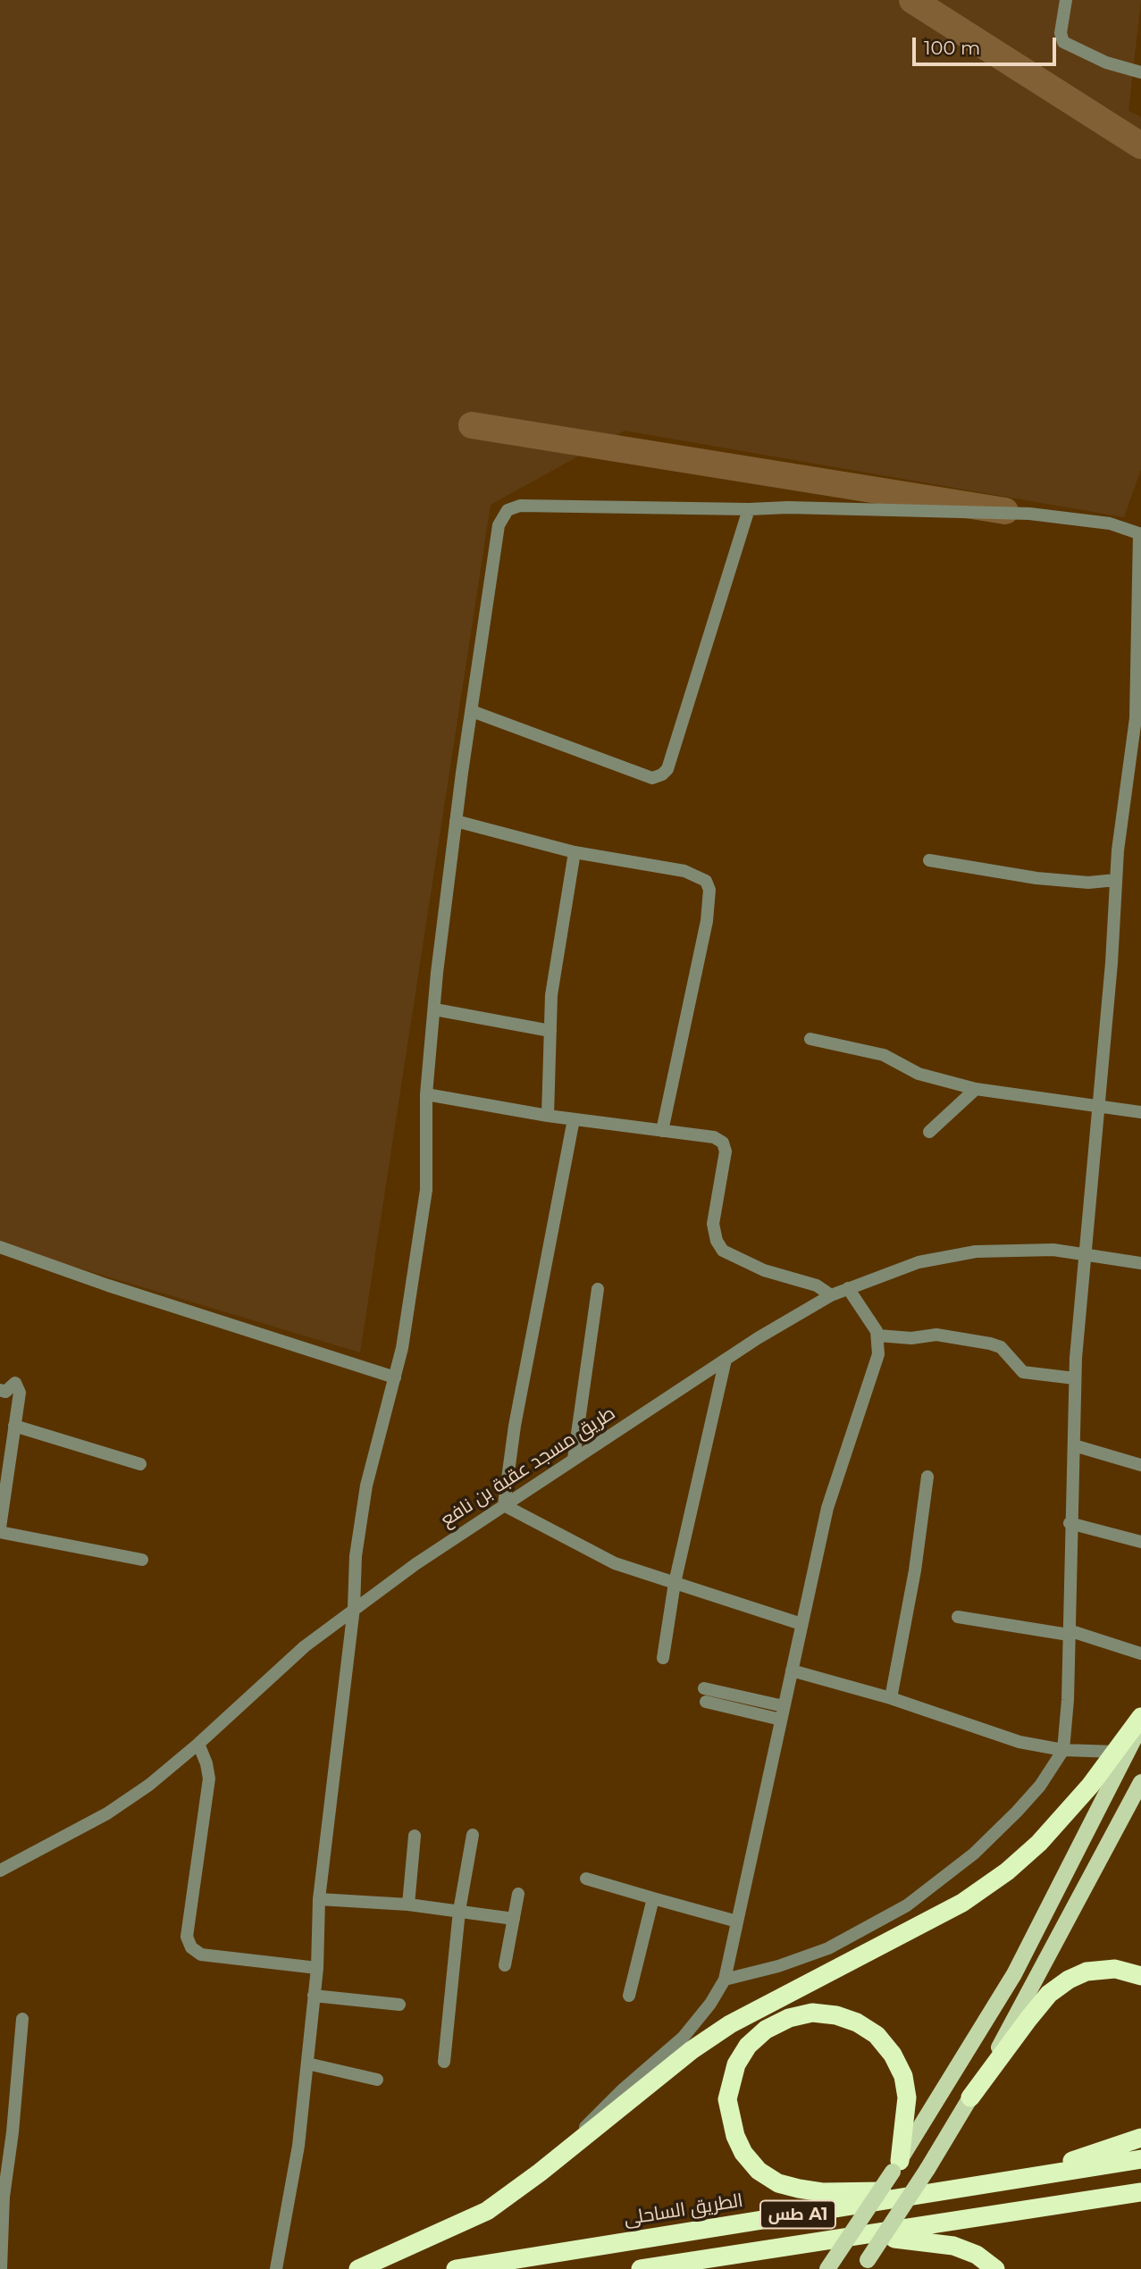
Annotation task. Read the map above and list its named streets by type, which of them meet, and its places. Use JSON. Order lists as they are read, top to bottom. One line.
{"streets":{"highway":["الطريق الساحلى","طس A1"],"street":["طريق مسجد عقبة بن نافع"]},"scale_bar":"100 m"}
